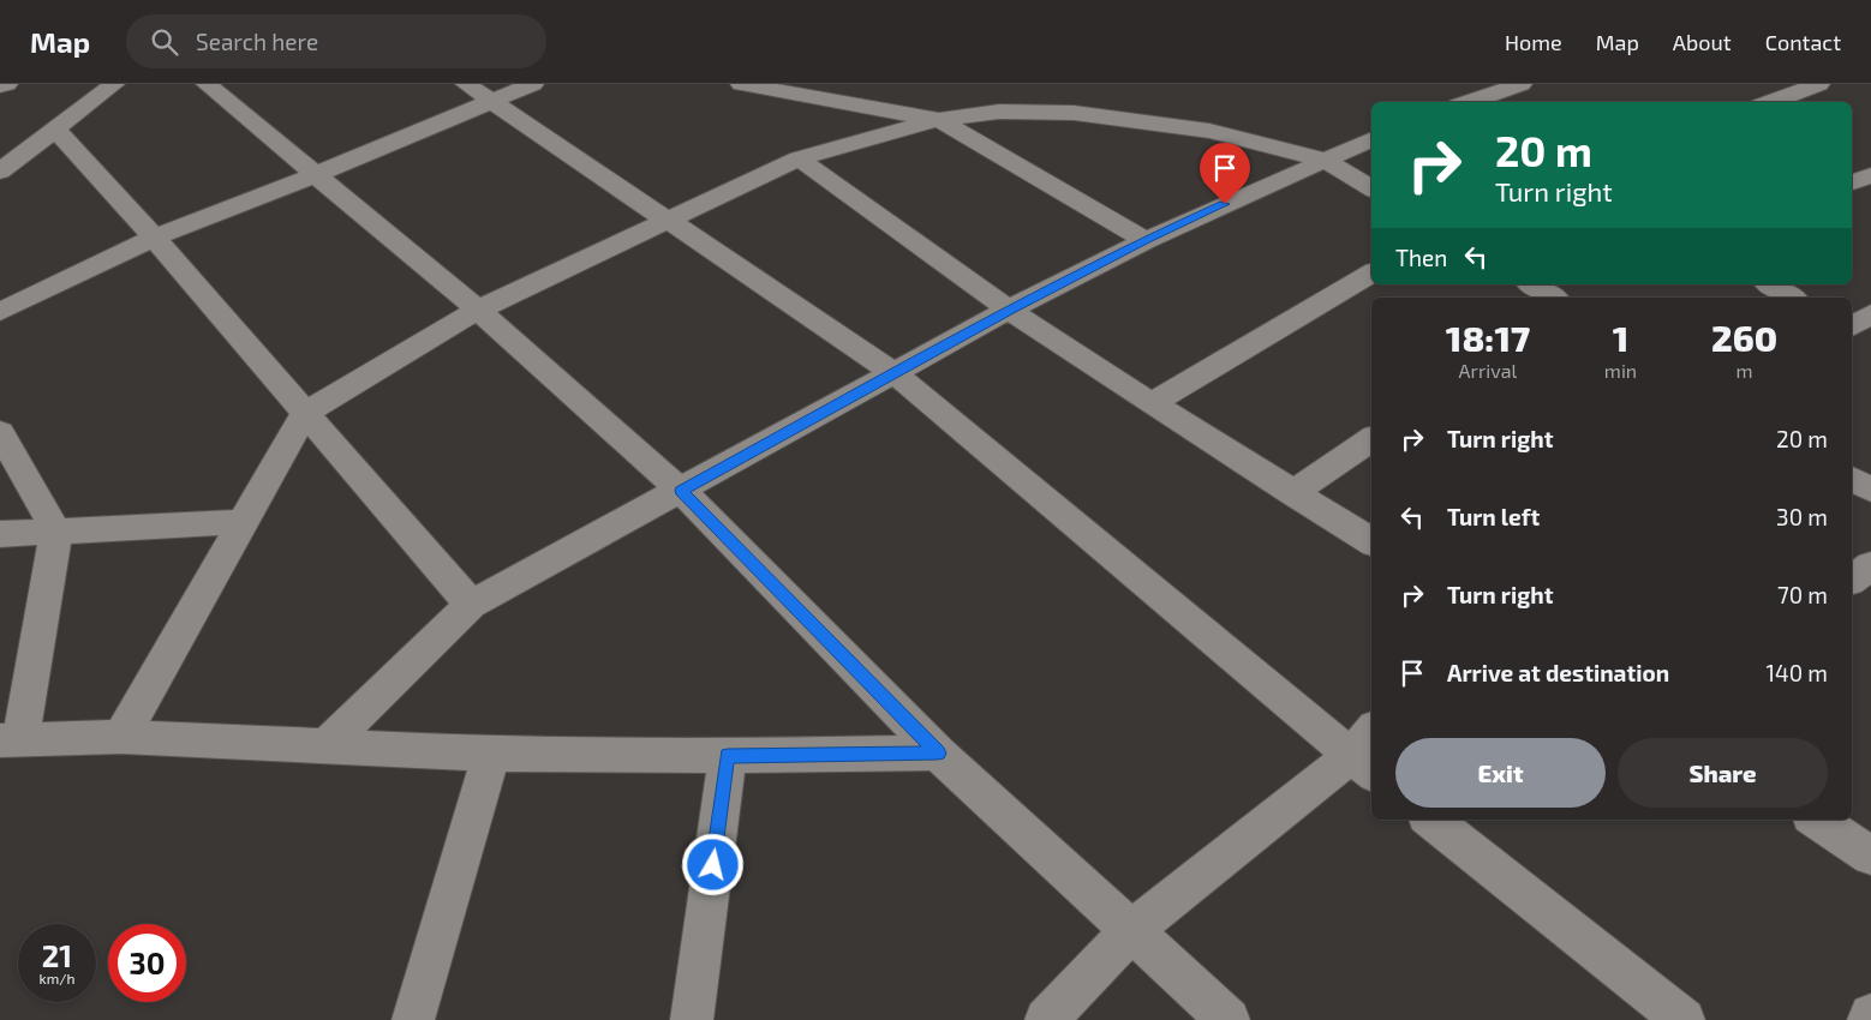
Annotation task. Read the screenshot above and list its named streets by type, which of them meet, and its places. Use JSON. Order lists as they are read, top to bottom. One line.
{"page":{"header":"Map","search":"Search here","nav":["Home","Map","About","Contact"],"turn":["20 m","Turn right"],"then":"Then","eta":["18:17","Arrival","1","min","260","m"],"list":[{"name":"Turn right","value":"20 m"},{"name":"Turn left","value":"30 m"},{"name":"Turn right","value":"70 m"},{"name":"Arrive at destination","value":"140 m"}],"buttons":["Exit","Share"],"speed":"21 km/h","limit":"30"}}
